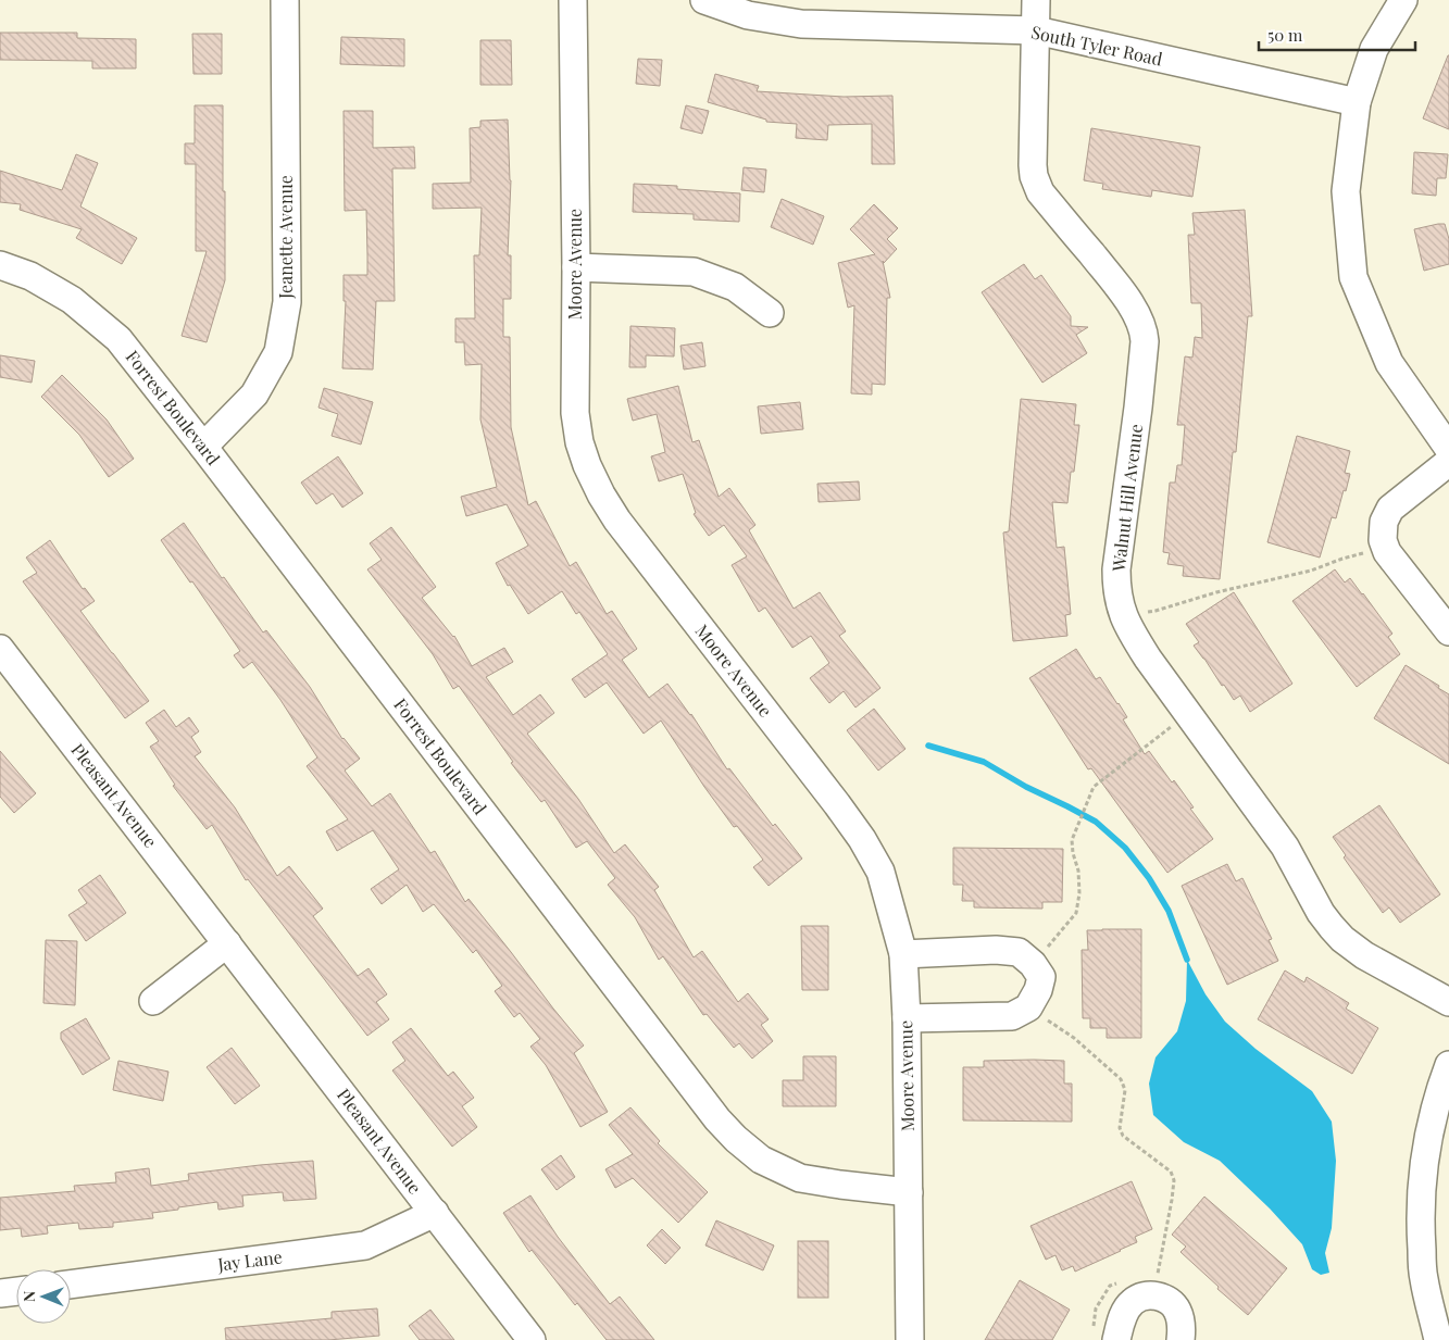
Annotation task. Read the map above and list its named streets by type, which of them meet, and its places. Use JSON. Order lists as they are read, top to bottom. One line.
{"streets":{"street":["South Tyler Road","Jeanette Avenue","Moore Avenue","Forrest Boulevard","Walnut Hill Avenue","Pleasant Avenue","Jay Lane"]},"crossings":[["South Tyler Road","Walnut Hill Avenue"],["Jeanette Avenue","Forrest Boulevard"],["Moore Avenue","Forrest Boulevard"],["Pleasant Avenue","Jay Lane"]],"scale_bar":"50 m","north":"left"}
